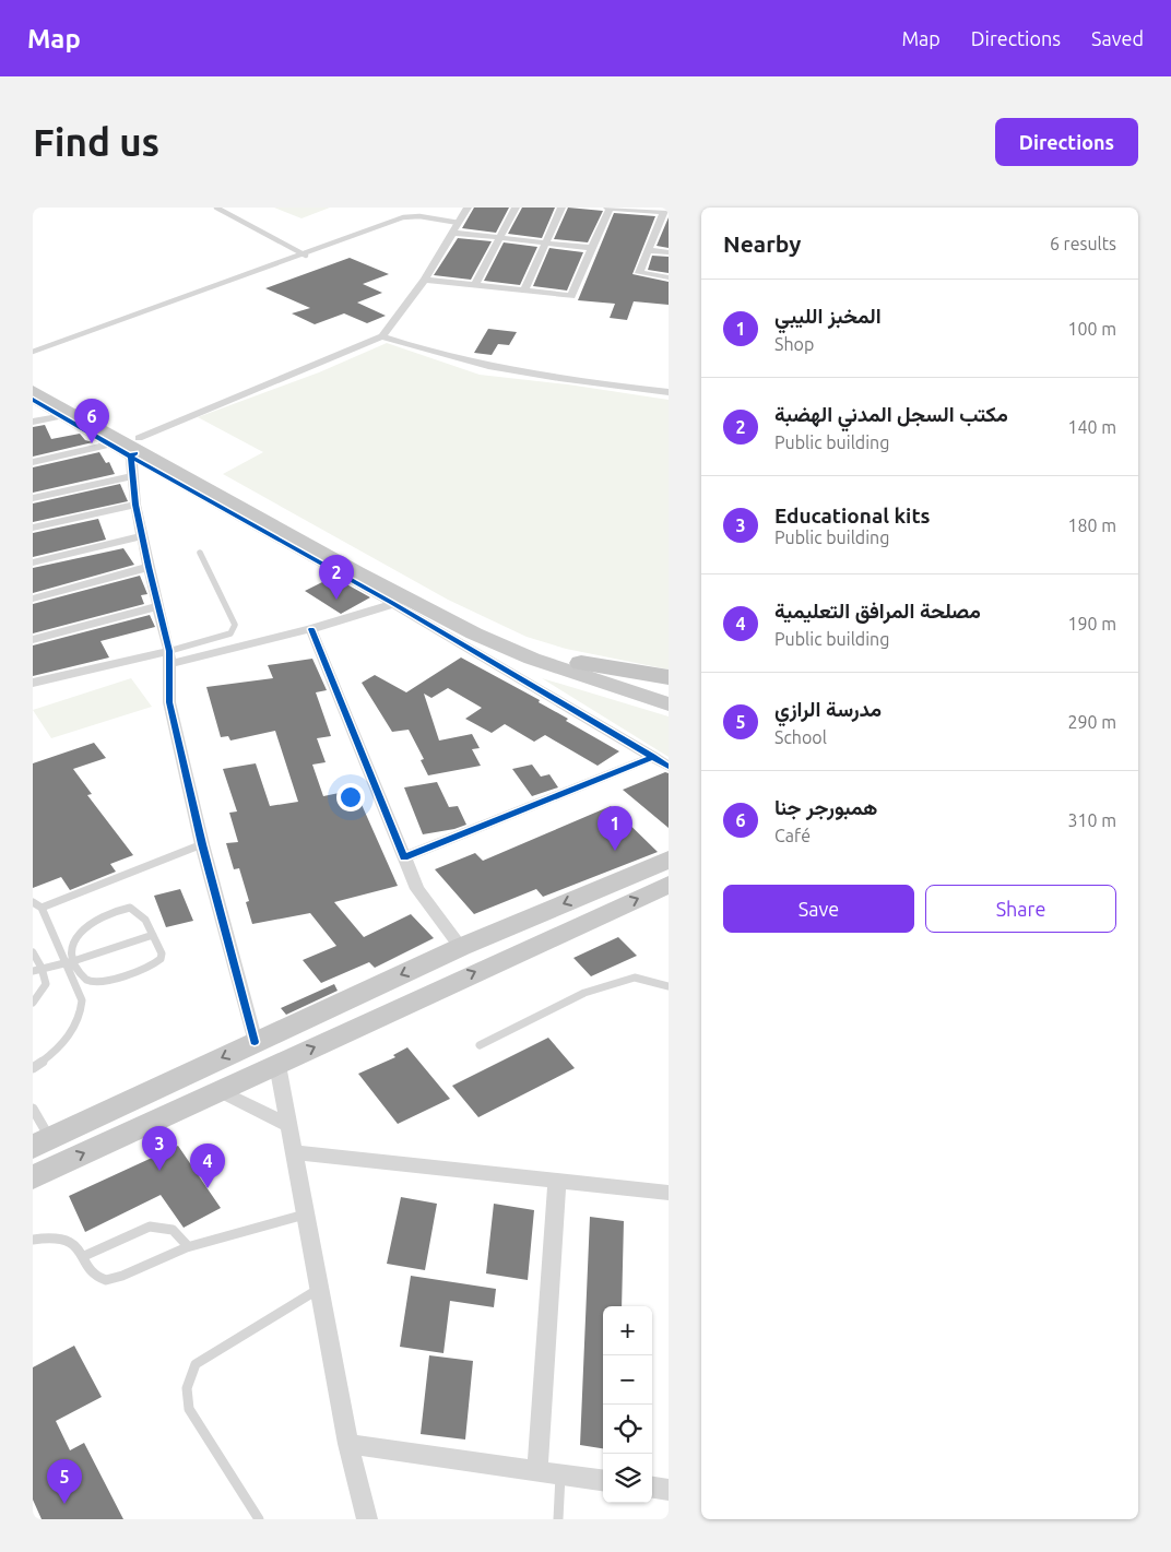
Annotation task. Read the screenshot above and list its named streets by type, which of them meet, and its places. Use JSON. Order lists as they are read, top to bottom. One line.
{"page":{"header":"Map","nav":["Map","Directions","Saved"],"buttons":["Directions",["Save","Share"]],"title":"Find us","heading":["Nearby","6 results"],"list":[{"mark":"1","name":"المخبز الليبي","note":"Shop","value":"100 m"},{"mark":"2","name":"مكتب السجل المدني الهضبة","note":"Public building","value":"140 m"},{"mark":"3","name":"Educational kits","note":"Public building","value":"180 m"},{"mark":"4","name":"مصلحة المرافق التعليمية","note":"Public building","value":"190 m"},{"mark":"5","name":"مدرسة الرازي","note":"School","value":"290 m"},{"mark":"6","name":"همبورجر جنا","note":"Café","value":"310 m"}],"pins":["6","2","1","3","4","5"],"map_buttons":["+","−"]}}
